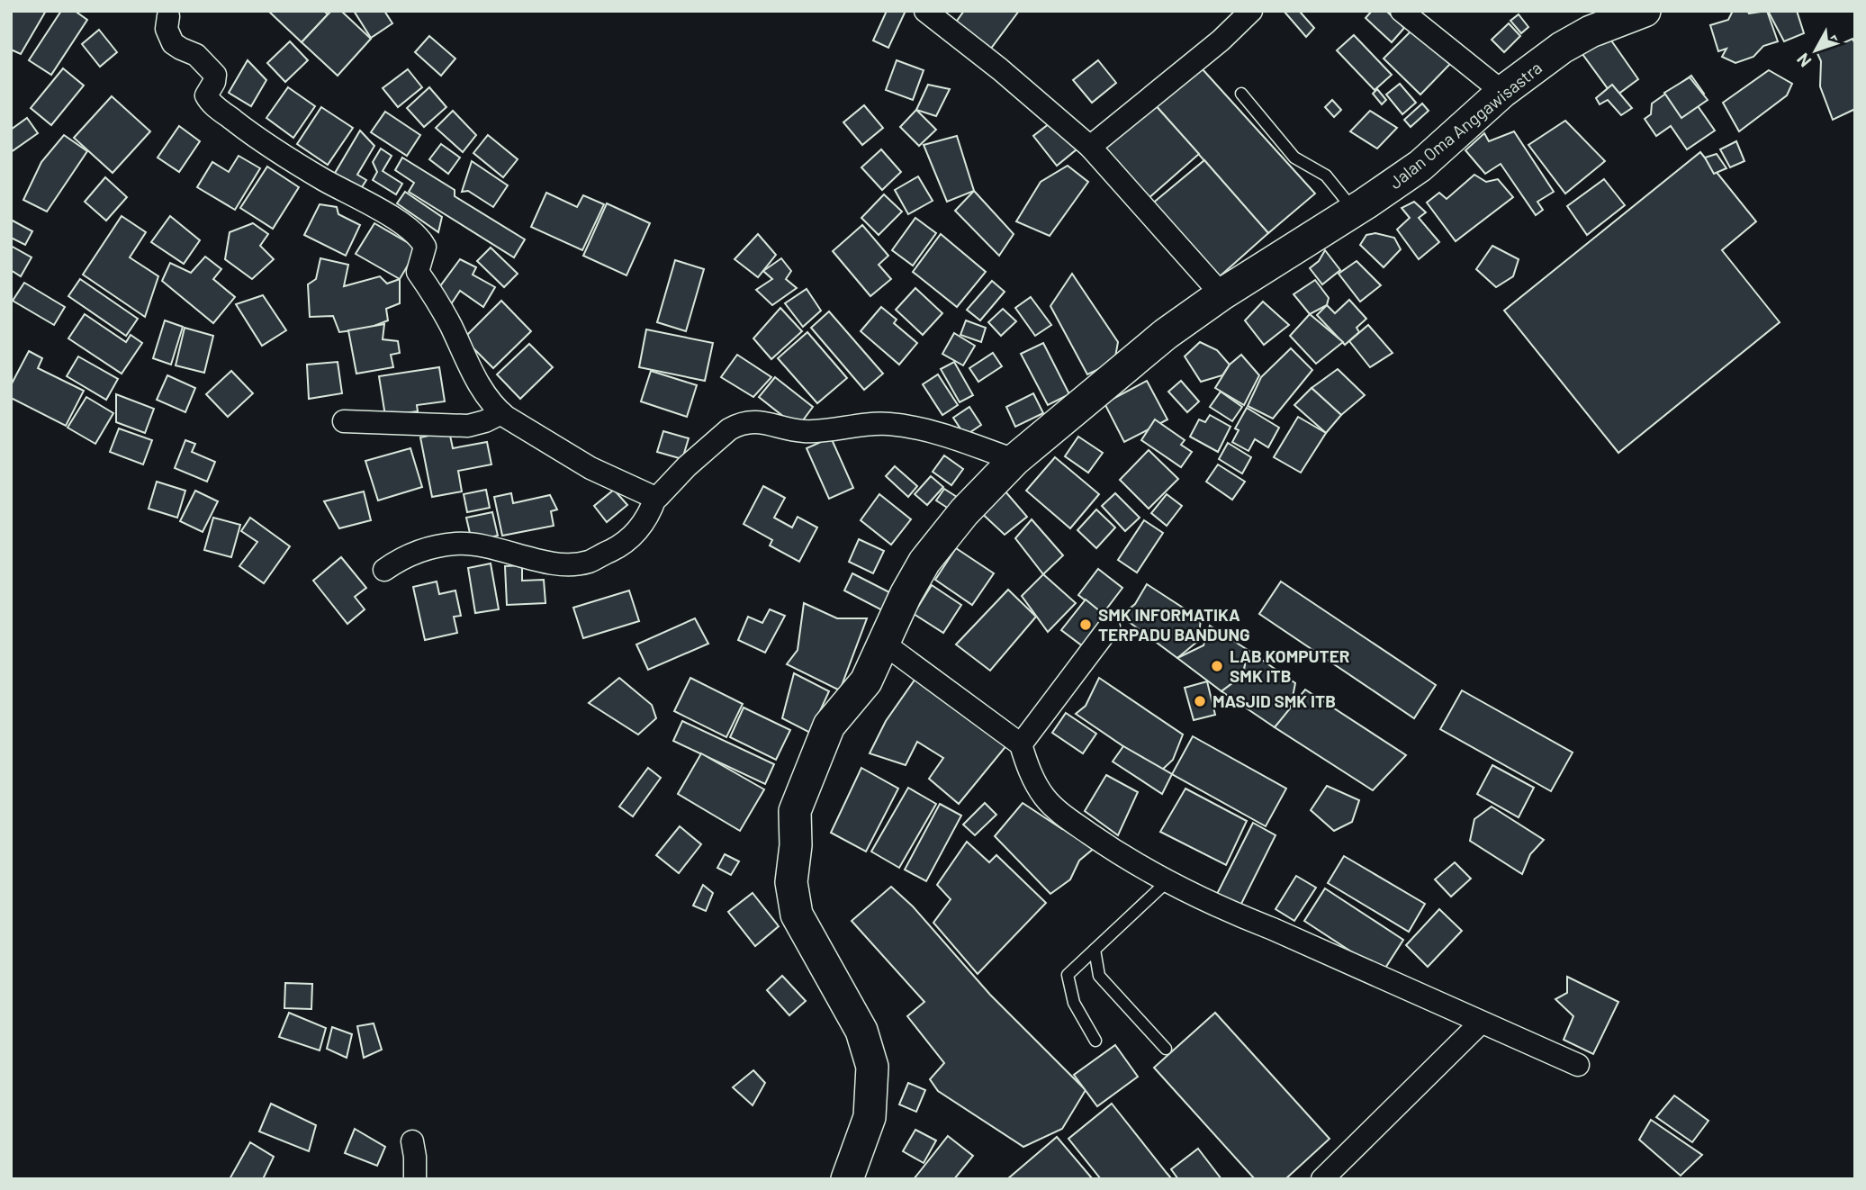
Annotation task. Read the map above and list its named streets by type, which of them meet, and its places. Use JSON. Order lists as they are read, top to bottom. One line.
{"streets":{"main road":["Jalan Oma Anggawisastra"]},"places":["SMK INFORMATIKA TERPADU BANDUNG","LAB KOMPUTER SMK ITB","MASJID SMK ITB"],"north":"bottom left"}
